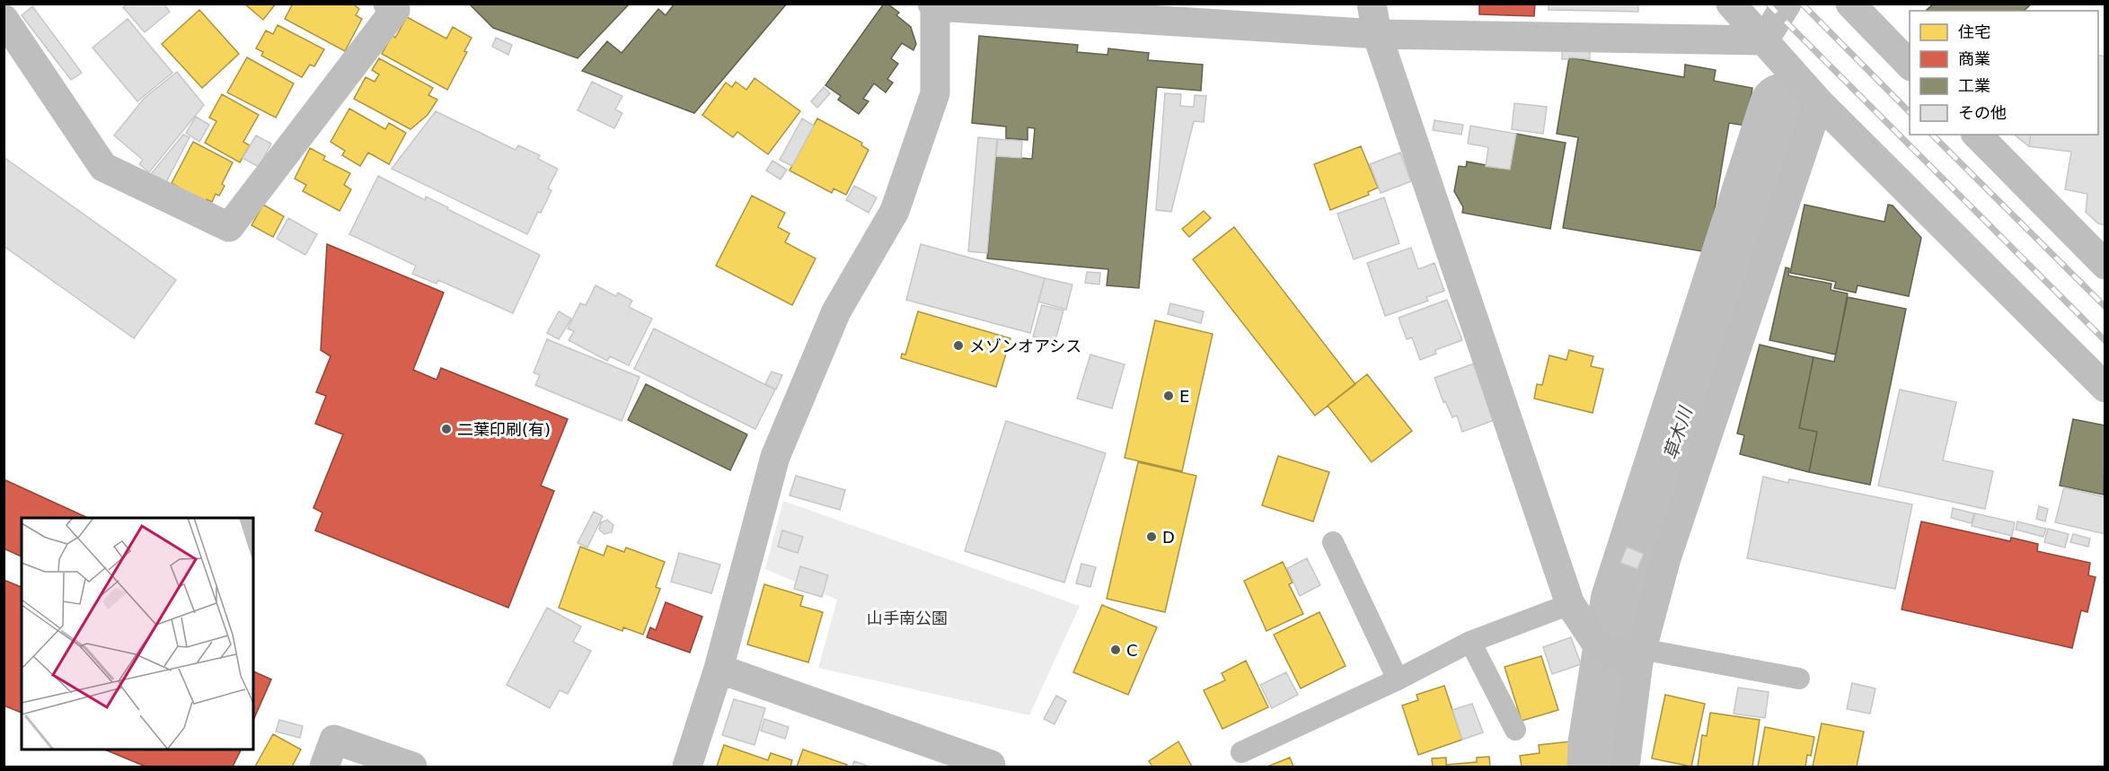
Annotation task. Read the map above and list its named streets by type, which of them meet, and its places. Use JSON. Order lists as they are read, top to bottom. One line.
{"water":["草木川"],"parks":["山手南公園"],"places":["メゾンオアシス","E","二葉印刷(有)","D","C"],"legend":["住宅","商業","工業","その他"]}
